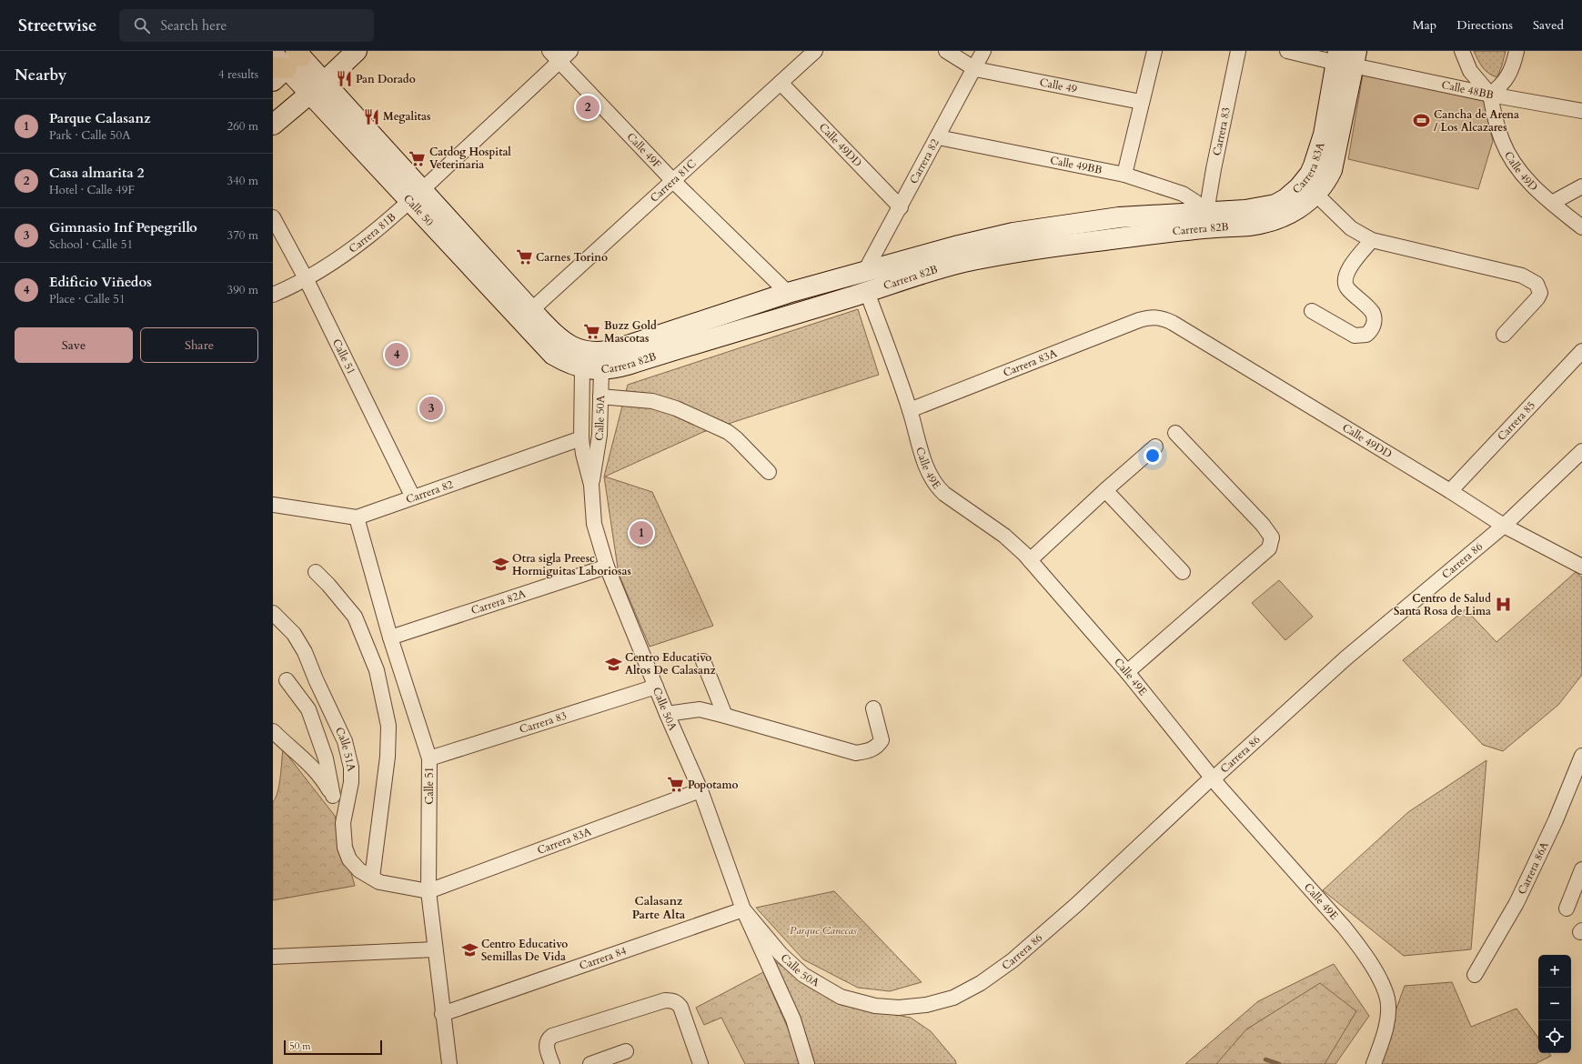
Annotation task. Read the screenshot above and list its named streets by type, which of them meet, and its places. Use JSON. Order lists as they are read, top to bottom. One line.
{"streets":{"street":["Calle 49","Calle 48BB","Carrera 83","Calle 49DD","Calle 49F","Carrera 82","Calle 49BB","Carrera 83A","Calle 49D","Carrera 81C","Calle 50","Carrera 82B","Carrera 81B","Calle 51","Calle 50A","Carrera 85","Calle 49E","Carrera 86","Carrera 82A","Calle 51A","Carrera 86A","Carrera 84"]},"crossings":[["Calle 49","Carrera 82"],["Calle 48BB","Carrera 83A"],["Calle 48BB","Calle 49D"],["Carrera 83","Calle 49BB"],["Carrera 83","Carrera 83A"],["Carrera 83","Carrera 82B"],["Carrera 83","Calle 51"],["Carrera 83","Calle 50A"],["Calle 49DD","Carrera 82"],["Calle 49DD","Carrera 83A"],["Calle 49DD","Carrera 81C"],["Calle 49DD","Carrera 85"],["Calle 49DD","Carrera 86"],["Calle 49F","Carrera 81C"],["Calle 49F","Carrera 82B"],["Calle 49F","Carrera 81B"],["Carrera 82","Calle 49BB"],["Carrera 82","Carrera 82B"],["Carrera 82","Calle 51"],["Carrera 82","Calle 50A"],["Calle 49BB","Carrera 83A"],["Calle 49BB","Carrera 82B"],["Carrera 83A","Carrera 82B"],["Carrera 83A","Calle 51"],["Carrera 83A","Calle 50A"],["Carrera 83A","Calle 49E"],["Carrera 83A","Calle 51A"],["Carrera 81C","Calle 50"],["Calle 50","Carrera 82B"],["Calle 50","Carrera 81B"],["Calle 50","Calle 50A"],["Carrera 82B","Calle 50A"],["Carrera 82B","Calle 49E"],["Carrera 81B","Calle 51"],["Calle 51","Carrera 82A"],["Calle 51","Calle 51A"],["Calle 51","Carrera 84"],["Calle 50A","Carrera 86"],["Calle 50A","Carrera 82A"],["Calle 50A","Carrera 84"],["Calle 49E","Carrera 86"]],"districts":["Calasanz Parte Alta"],"parks":["Parque Canecas"],"places":{"restaurant":["Pan Dorado","Megalitas"],"sports":["Cancha de Arena / Los Alcazares"],"supermarket":["Catdog Hospital Veterinaria","Carnes Torino","Buzz Gold Mascotas","Popotamo"],"school or university":["Otra sigla Preesc Hormiguitas Laboriosas","Centro Educativo Altos De Calasanz","Centro Educativo Semillas De Vida"],"hospital":["Centro de Salud Santa Rosa de Lima"]},"scale_bar":"50 m","page":{"header":"Streetwise","search":"Search here","nav":["Map","Directions","Saved"],"heading":["Nearby","4 results"],"pins":["2","4","3","1"],"list":[{"mark":"1","name":"Parque Calasanz","note":"Park · Calle 50A","value":"260 m"},{"mark":"2","name":"Casa almarita 2","note":"Hotel · Calle 49F","value":"340 m"},{"mark":"3","name":"Gimnasio Inf Pepegrillo","note":"School · Calle 51","value":"370 m"},{"mark":"4","name":"Edificio Viñedos","note":"Place · Calle 51","value":"390 m"}],"buttons":["Save","Share"],"map_buttons":["+","−"],"scale":"50 m"}}
